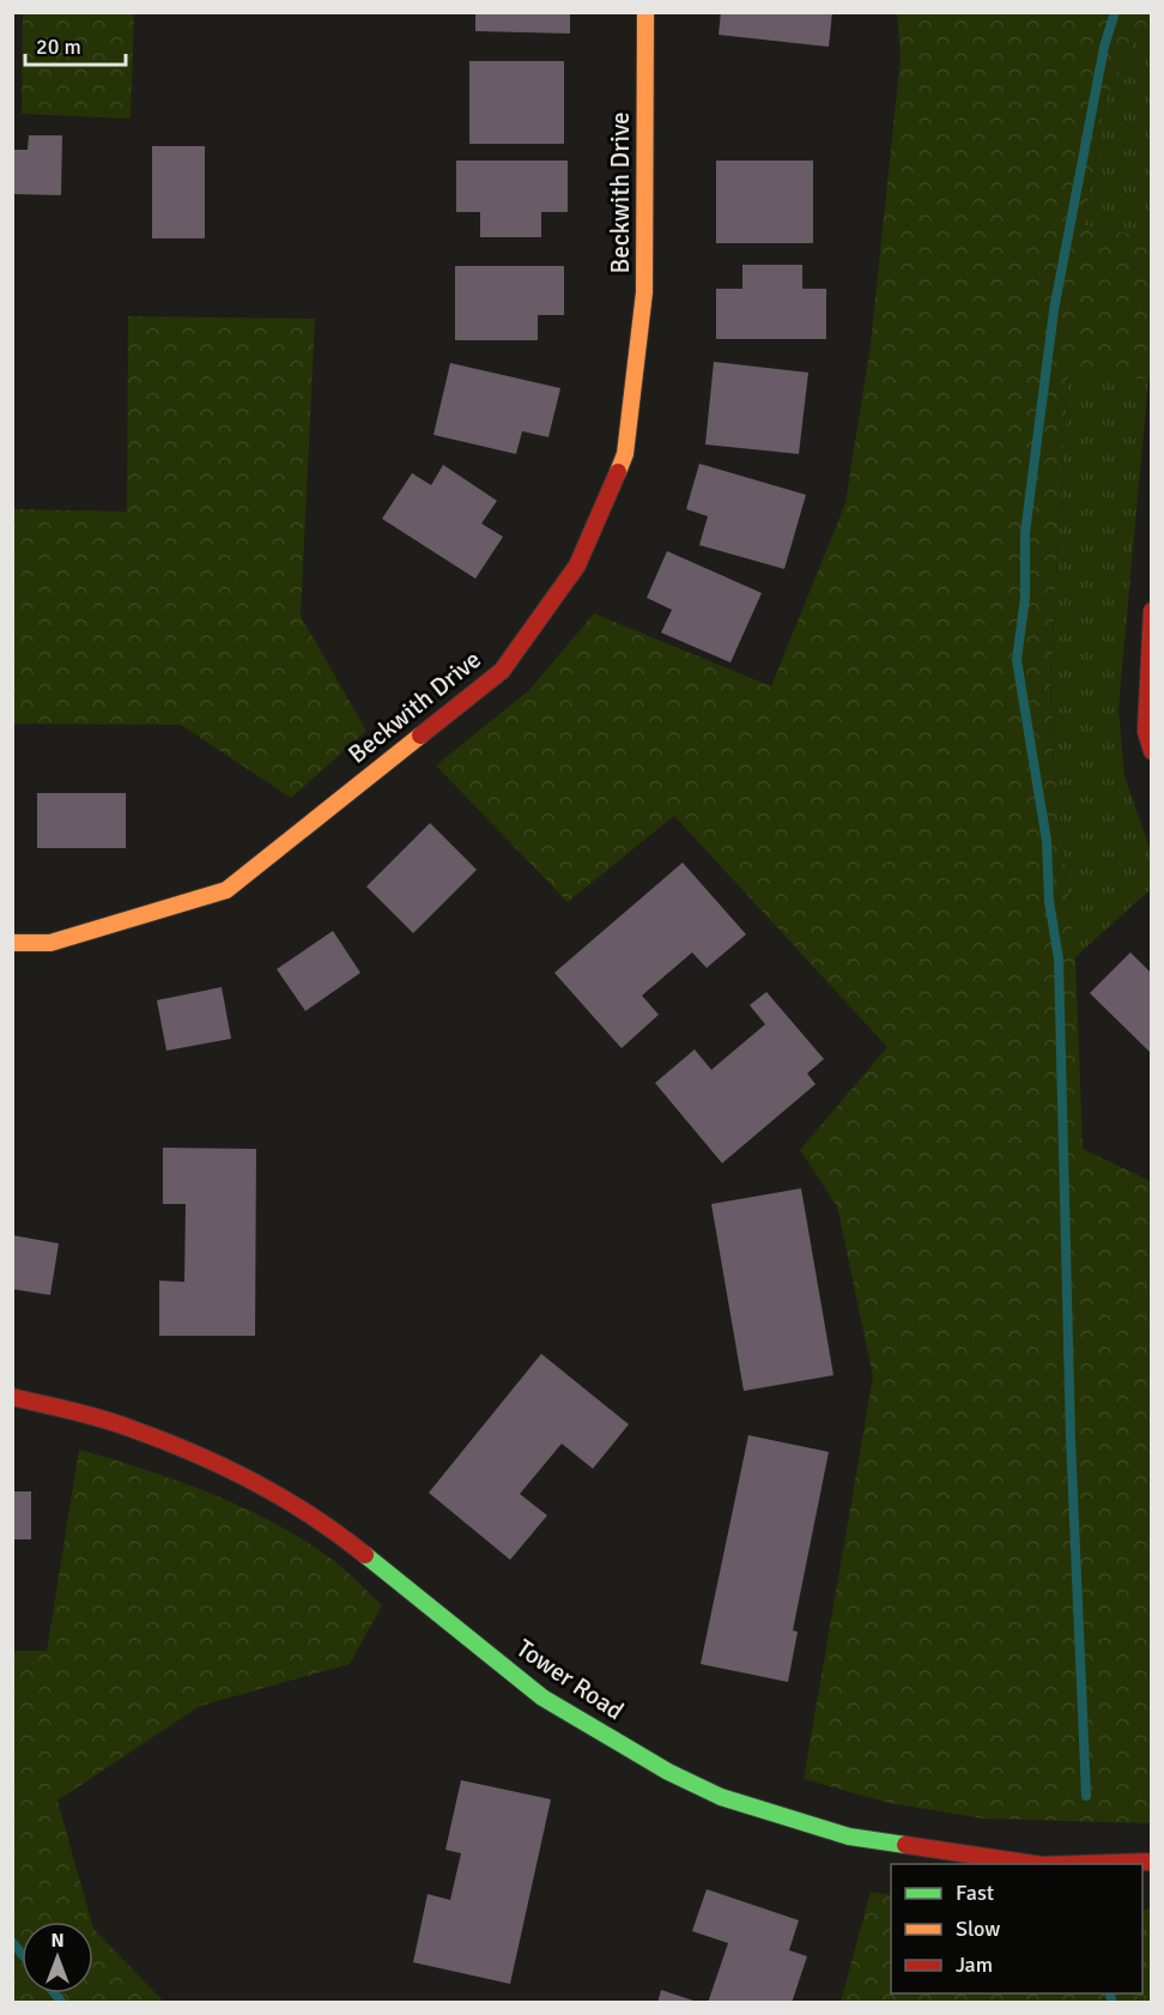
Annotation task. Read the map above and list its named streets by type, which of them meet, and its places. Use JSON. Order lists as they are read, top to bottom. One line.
{"streets":{"street":["Beckwith Drive","Tower Road"]},"legend":["Fast","Slow","Jam"],"scale_bar":"20 m","north":"top"}
